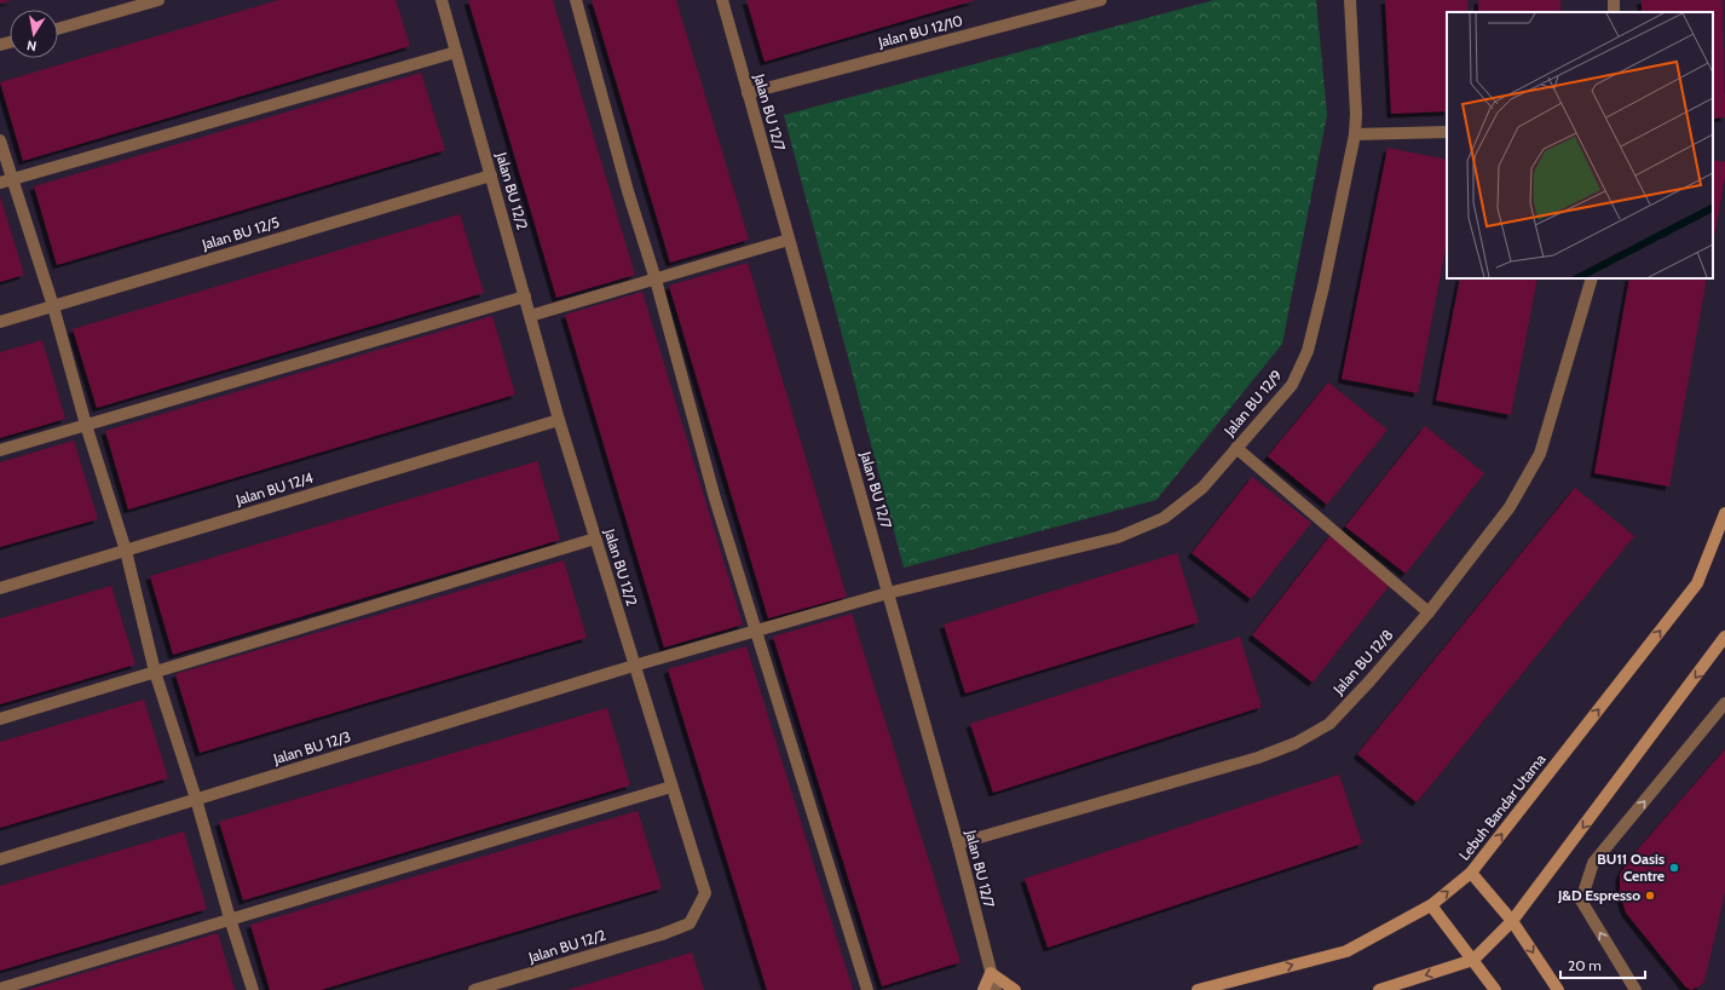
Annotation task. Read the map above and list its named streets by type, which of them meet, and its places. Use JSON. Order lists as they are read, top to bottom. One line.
{"streets":{"main road":["Lebuh Bandar Utama"],"street":["Jalan BU 12/10","Jalan BU 12/7","Jalan BU 12/2","Jalan BU 12/5","Jalan BU 12/9","Jalan BU 12/4","Jalan BU 12/8","Jalan BU 12/3"]},"crossings":[["Jalan BU 12/10","Jalan BU 12/7"],["Jalan BU 12/7","Jalan BU 12/9"],["Jalan BU 12/7","Jalan BU 12/8"],["Jalan BU 12/2","Jalan BU 12/5"],["Jalan BU 12/2","Jalan BU 12/4"],["Jalan BU 12/2","Jalan BU 12/3"],["Jalan BU 12/9","Jalan BU 12/3"]],"places":["BU11 Oasis Centre","J&D Espresso"],"scale_bar":"20 m","north":"bottom"}
